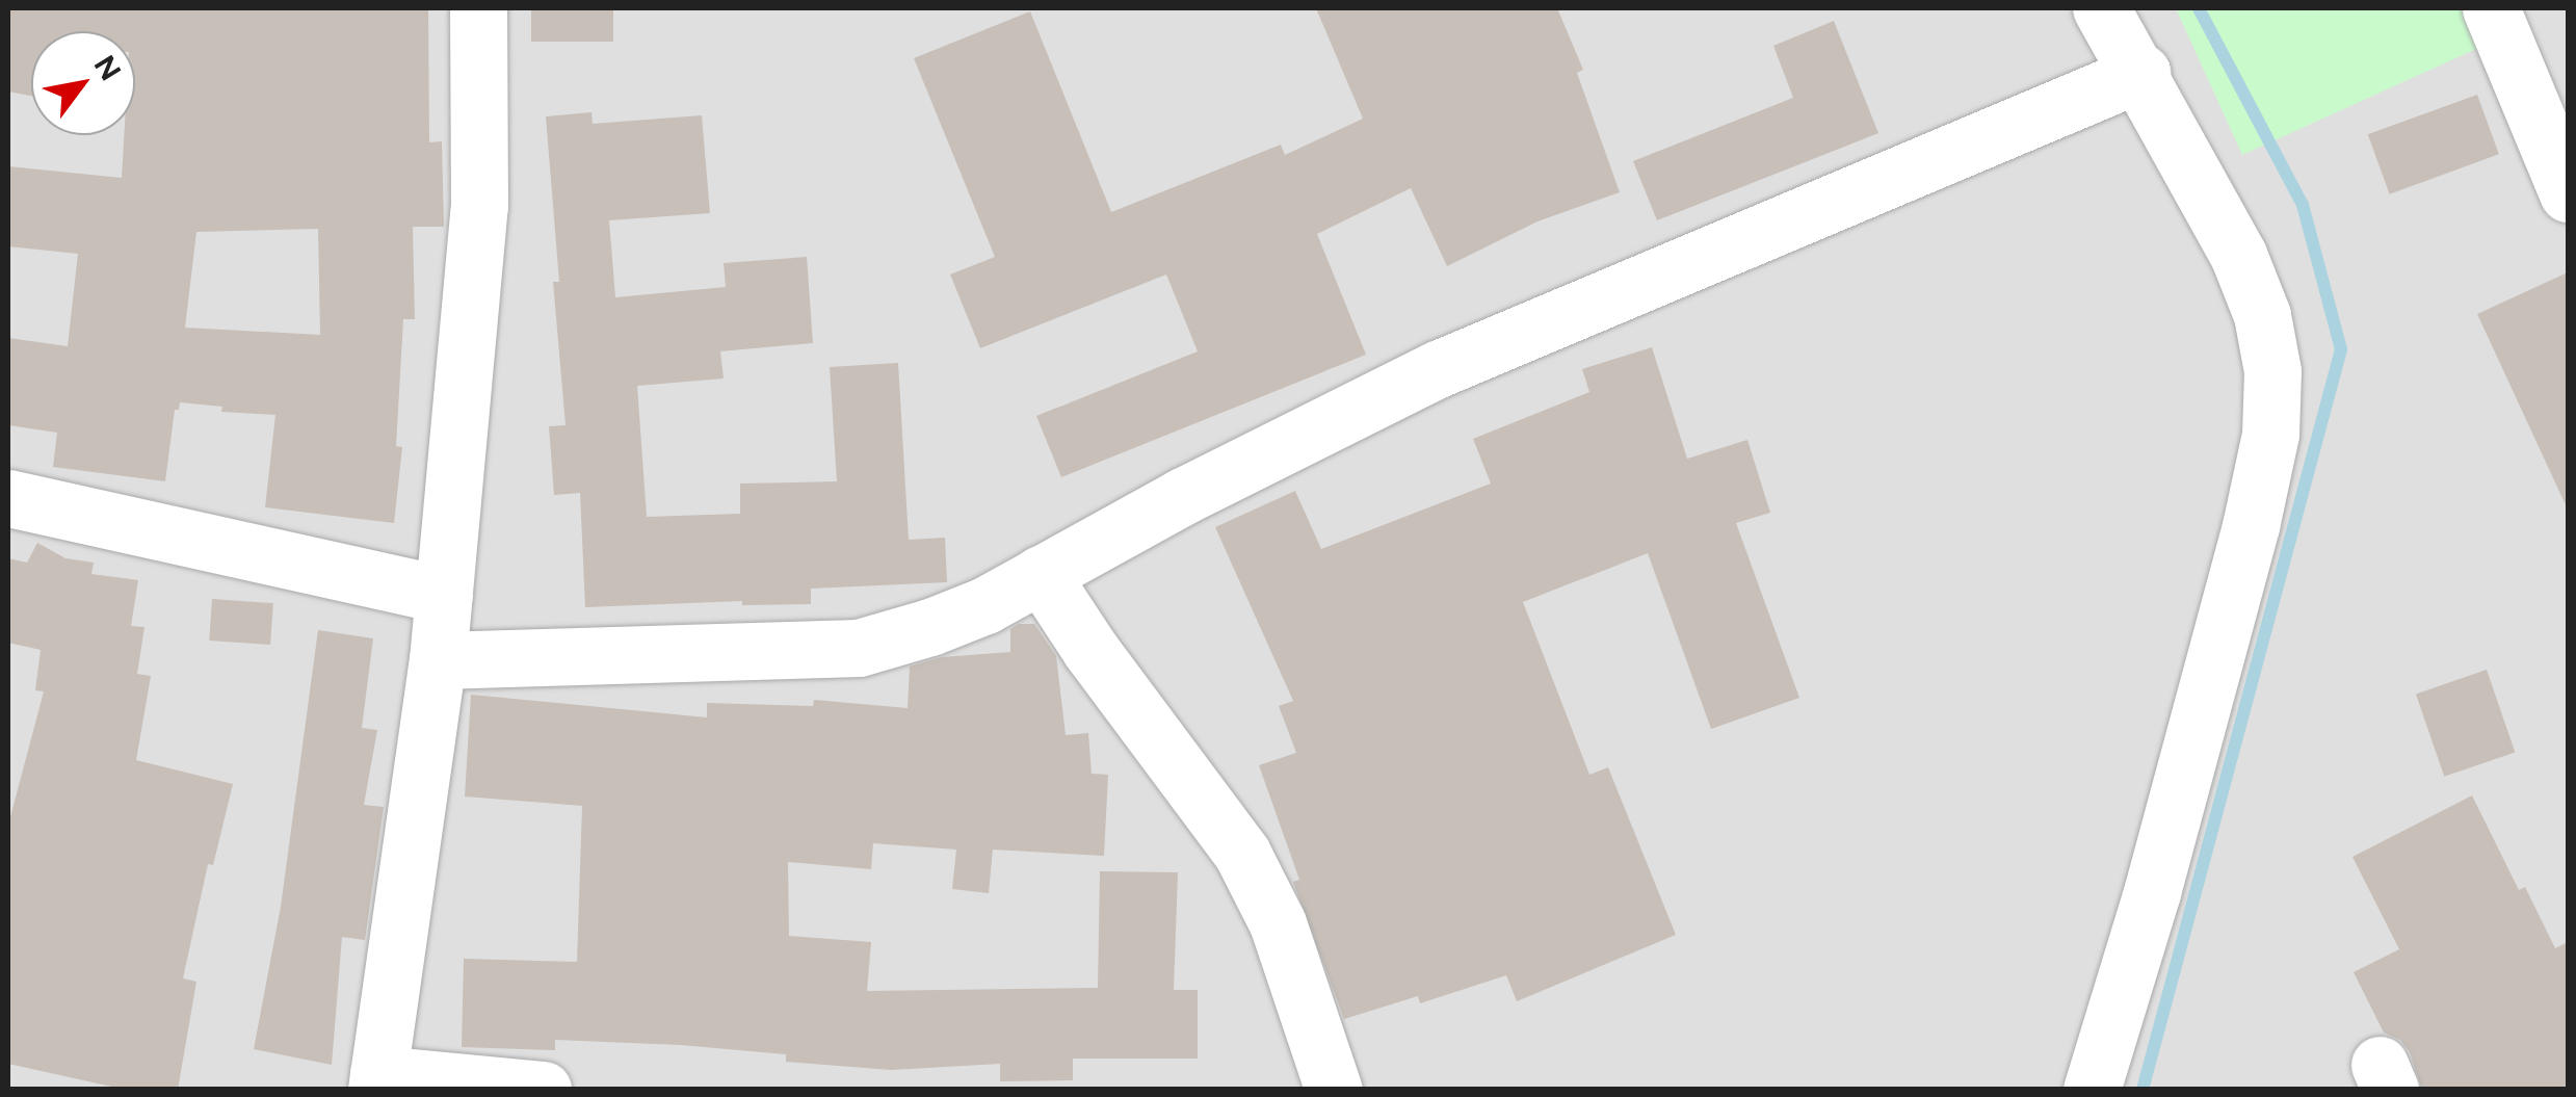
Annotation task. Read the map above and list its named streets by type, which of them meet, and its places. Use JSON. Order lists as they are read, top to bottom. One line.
{"north":"top right"}
